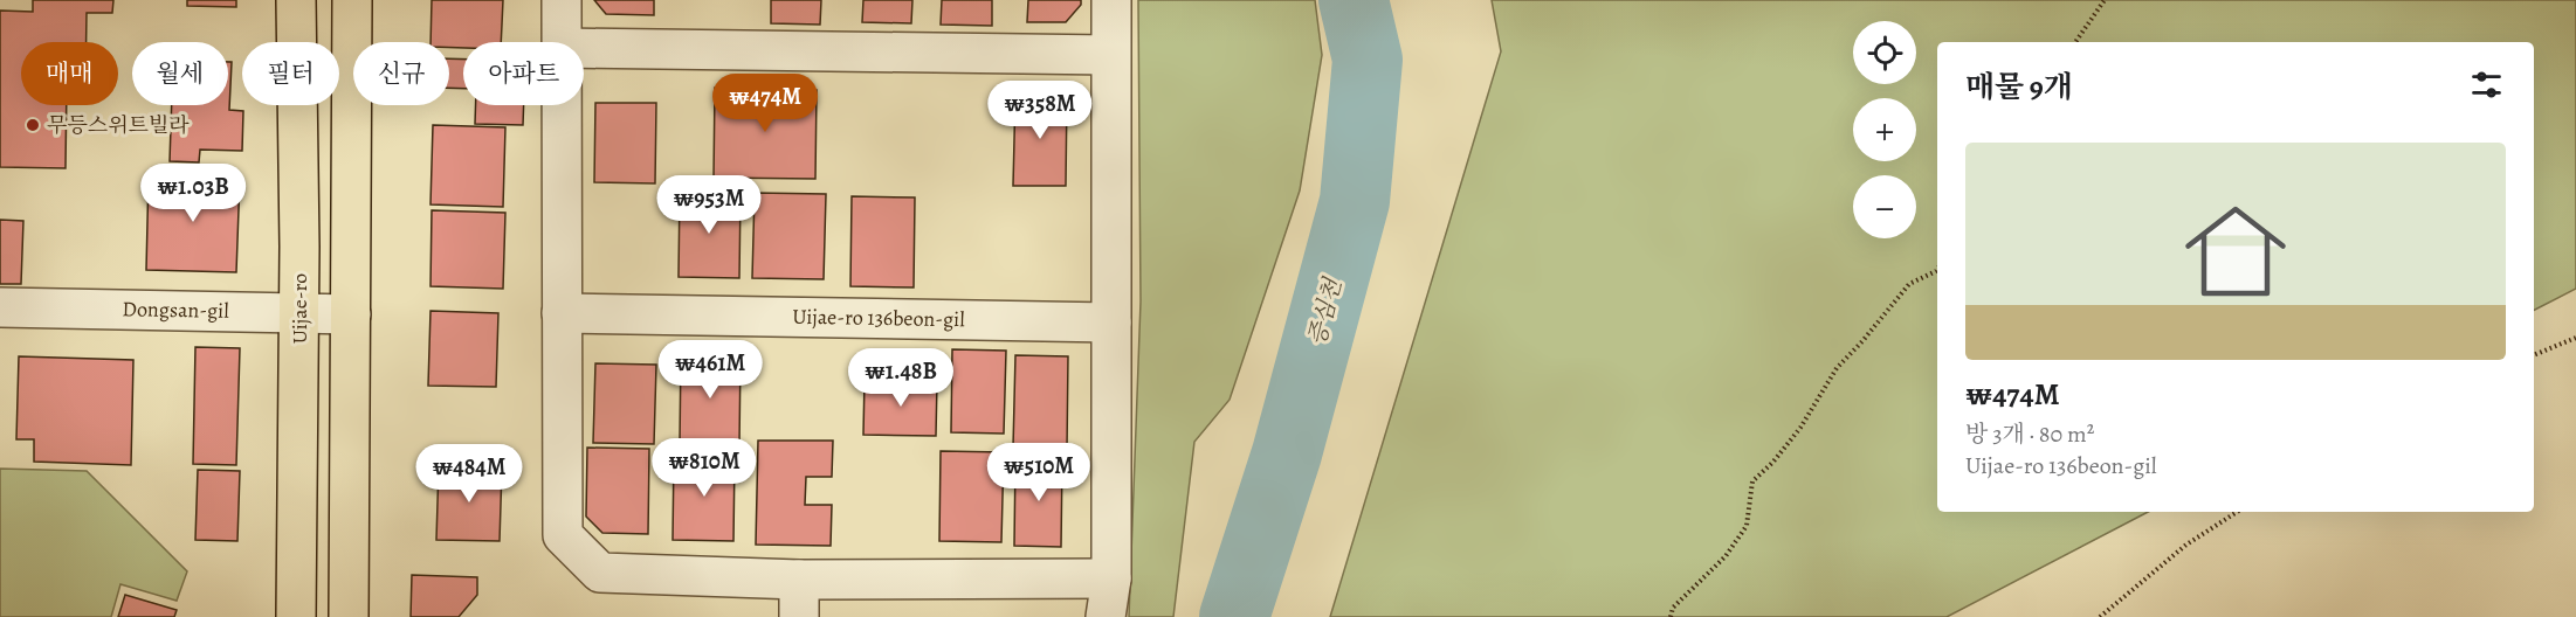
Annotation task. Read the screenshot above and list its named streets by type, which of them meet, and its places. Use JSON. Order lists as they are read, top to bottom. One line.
{"streets":{"main road":["Uijae-ro"],"street":["Dongsan-gil","Uijae-ro 136beon-gil"]},"crossings":[["Uijae-ro","Dongsan-gil"]],"water":["증심천"],"places":["무등스위트빌라"],"page":{"map_buttons":["+","−"],"chip":["매매","월세","필터","신규","아파트"],"heading":"매물 9개","price":["₩474M","₩358M","₩1.03B","₩953M","₩461M","₩1.48B","₩810M","₩510M","₩484M"],"list":[{"name":"₩474M","note":"방 3개 · 80 m² · Uijae-ro 136beon-gil"}]}}
